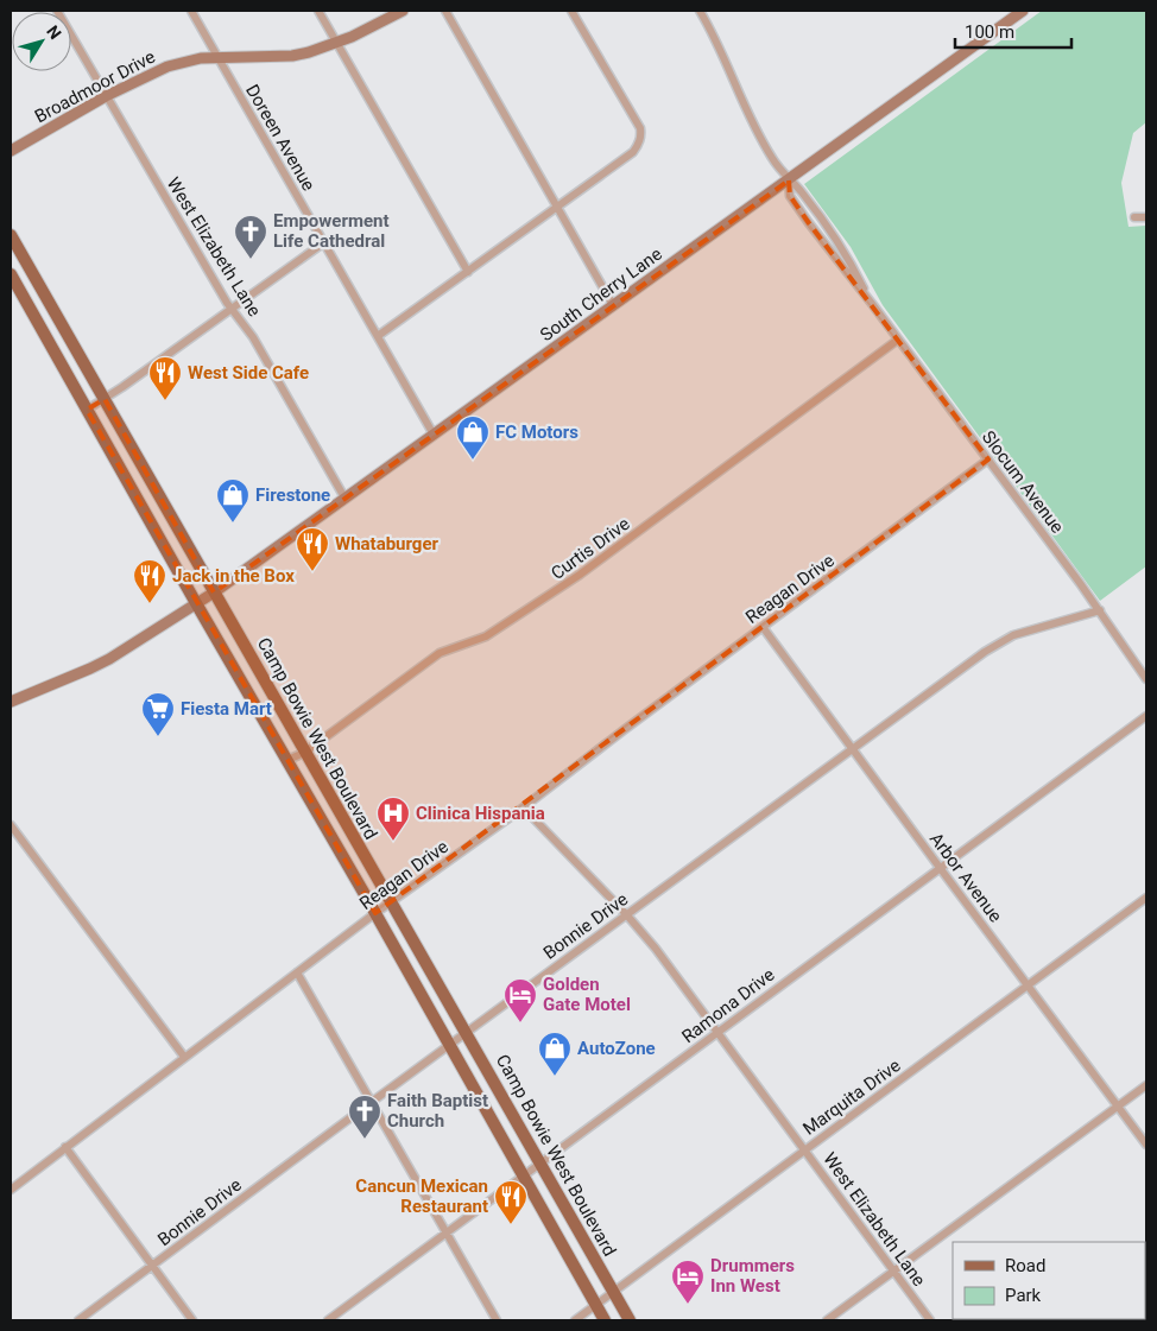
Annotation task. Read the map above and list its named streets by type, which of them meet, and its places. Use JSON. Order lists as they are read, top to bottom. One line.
{"streets":{"main road":["Camp Bowie West Boulevard"],"street":["Broadmoor Drive","Doreen Avenue","West Elizabeth Lane","South Cherry Lane","Slocum Avenue","Curtis Drive","Reagan Drive","Arbor Avenue","Bonnie Drive","Ramona Drive","Marquita Drive"]},"crossings":[["Broadmoor Drive","Doreen Avenue"],["Broadmoor Drive","West Elizabeth Lane"],["Doreen Avenue","South Cherry Lane"],["West Elizabeth Lane","South Cherry Lane"],["West Elizabeth Lane","Reagan Drive"],["West Elizabeth Lane","Bonnie Drive"],["West Elizabeth Lane","Ramona Drive"],["West Elizabeth Lane","Marquita Drive"],["South Cherry Lane","Slocum Avenue"],["South Cherry Lane","Camp Bowie West Boulevard"],["Slocum Avenue","Curtis Drive"],["Slocum Avenue","Reagan Drive"],["Slocum Avenue","Bonnie Drive"],["Curtis Drive","Camp Bowie West Boulevard"],["Reagan Drive","Camp Bowie West Boulevard"],["Reagan Drive","Arbor Avenue"],["Camp Bowie West Boulevard","Bonnie Drive"],["Camp Bowie West Boulevard","Ramona Drive"],["Camp Bowie West Boulevard","Marquita Drive"],["Arbor Avenue","Bonnie Drive"],["Arbor Avenue","Ramona Drive"],["Arbor Avenue","Marquita Drive"]],"places":{"church":["Empowerment Life Cathedral","Faith Baptist Church"],"restaurant":["West Side Cafe","Whataburger","Jack in the Box","Cancun Mexican Restaurant"],"shop":["FC Motors","Firestone","AutoZone"],"supermarket":["Fiesta Mart"],"hospital":["Clinica Hispania"],"hotel":["Golden Gate Motel","Drummers Inn West"]},"legend":["Road","Park"],"scale_bar":"100 m","north":"top right"}
